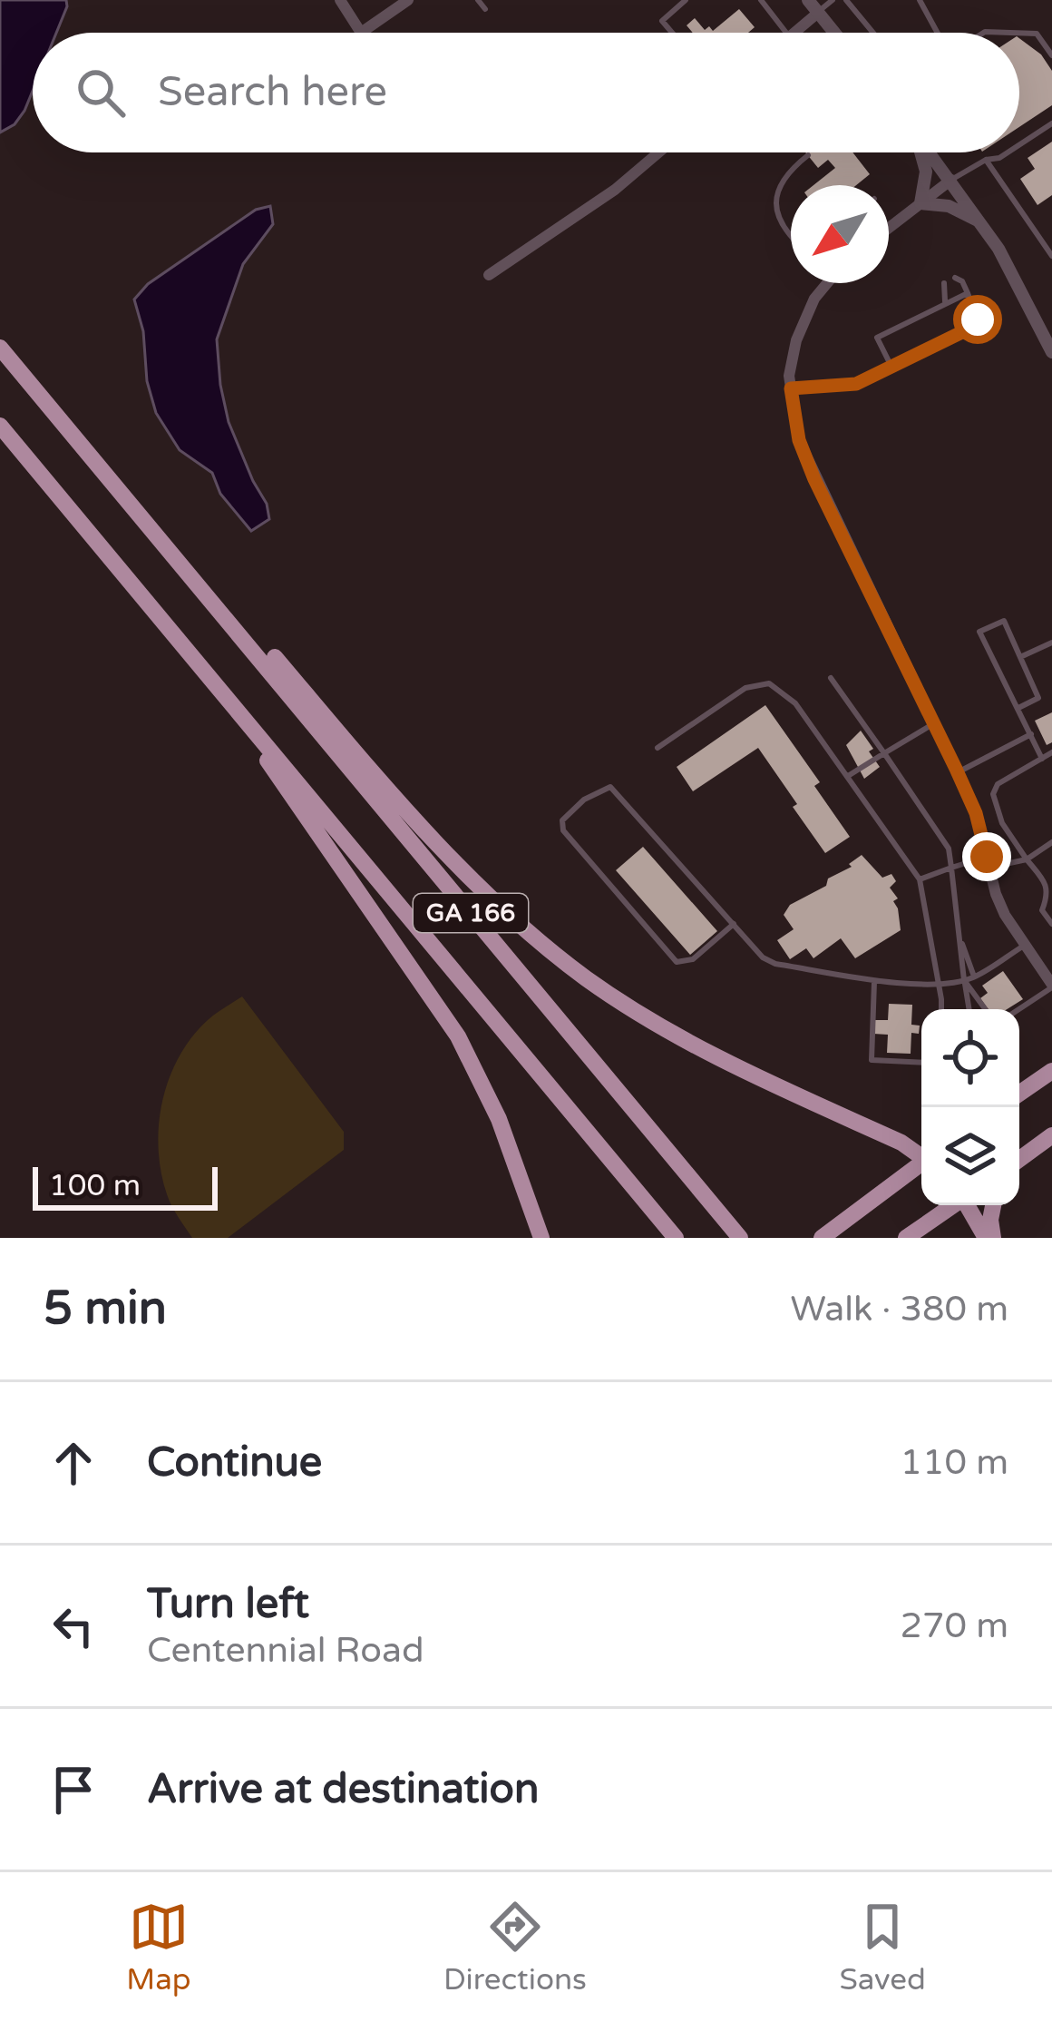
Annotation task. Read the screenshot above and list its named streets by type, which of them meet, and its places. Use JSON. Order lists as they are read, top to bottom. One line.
{"streets":{"highway":["GA 166"]},"scale_bar":"100 m","north":"bottom left","page":{"search":"Search here","scale":"100 m","heading":["5 min","Walk · 380 m"],"list":[["Continue","110 m"],["Turn left","Centennial Road","270 m"],"Arrive at destination"],"nav":["Map","Directions","Saved"]}}
